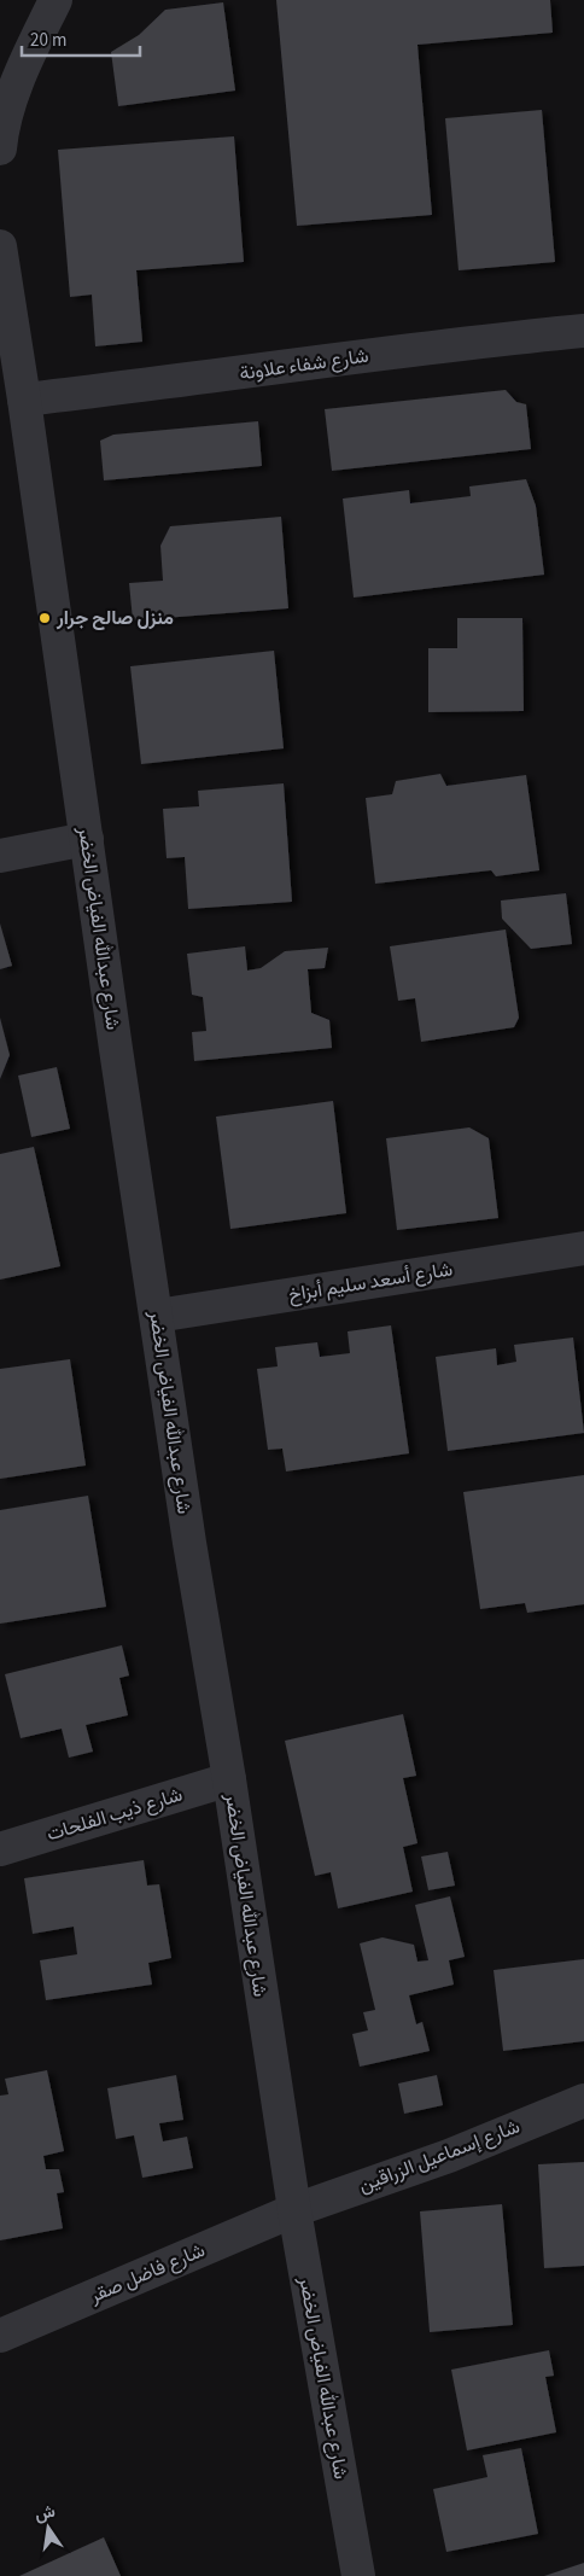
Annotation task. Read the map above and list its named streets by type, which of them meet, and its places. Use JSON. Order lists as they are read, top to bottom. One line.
{"streets":{"street":["شارع شفاء علاونة","شارع عبدالله الفياض الخضر","شارع أسعد سليم أبزاخ","شارع ذيب الفلحات","شارع إسماعيل الزراقين","شارع فاضل صقر"]},"crossings":[["شارع شفاء علاونة","شارع عبدالله الفياض الخضر"],["شارع عبدالله الفياض الخضر","شارع أسعد سليم أبزاخ"],["شارع عبدالله الفياض الخضر","شارع ذيب الفلحات"],["شارع عبدالله الفياض الخضر","شارع إسماعيل الزراقين"],["شارع عبدالله الفياض الخضر","شارع فاضل صقر"],["شارع إسماعيل الزراقين","شارع فاضل صقر"]],"places":["منزل صالح جرار"],"scale_bar":"20 m","north":"top"}
